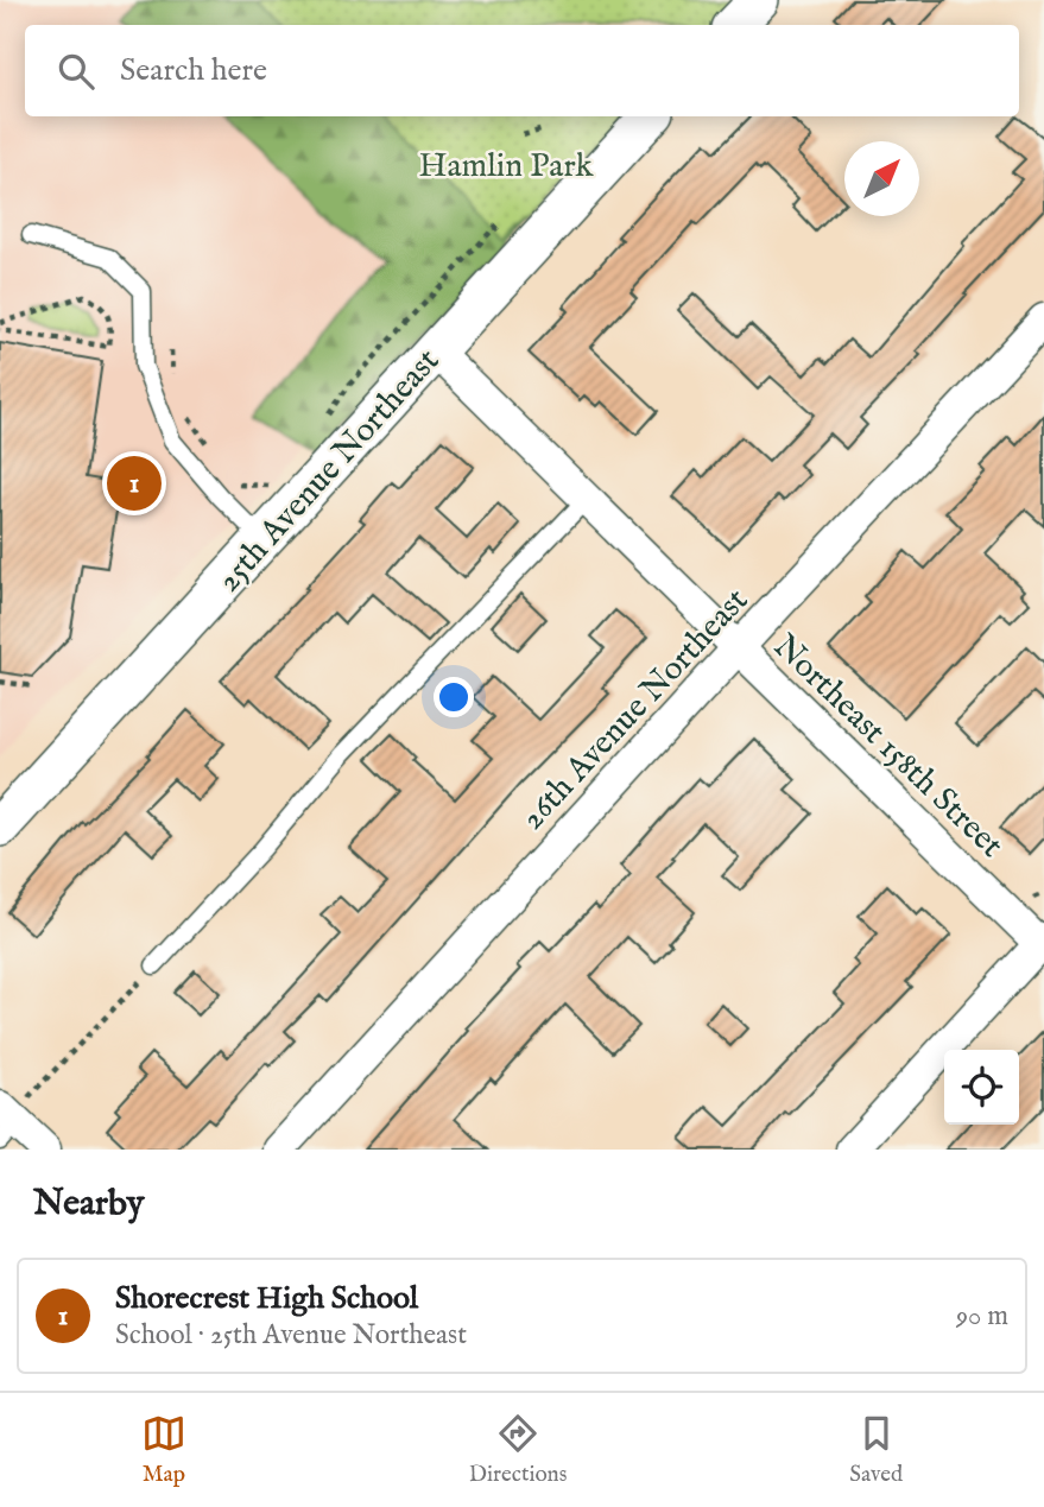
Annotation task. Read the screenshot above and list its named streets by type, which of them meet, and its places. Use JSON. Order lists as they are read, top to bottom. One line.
{"streets":{"street":["25th Avenue Northeast","26th Avenue Northeast","Northeast 158th Street"]},"crossings":[["25th Avenue Northeast","Northeast 158th Street"],["26th Avenue Northeast","Northeast 158th Street"]],"parks":["Hamlin Park"],"north":"top right","page":{"search":"Search here","pins":"1","heading":"Nearby","list":[{"mark":"1","name":"Shorecrest High School","note":"School · 25th Avenue Northeast","value":"90 m"}],"nav":["Map","Directions","Saved"]}}
